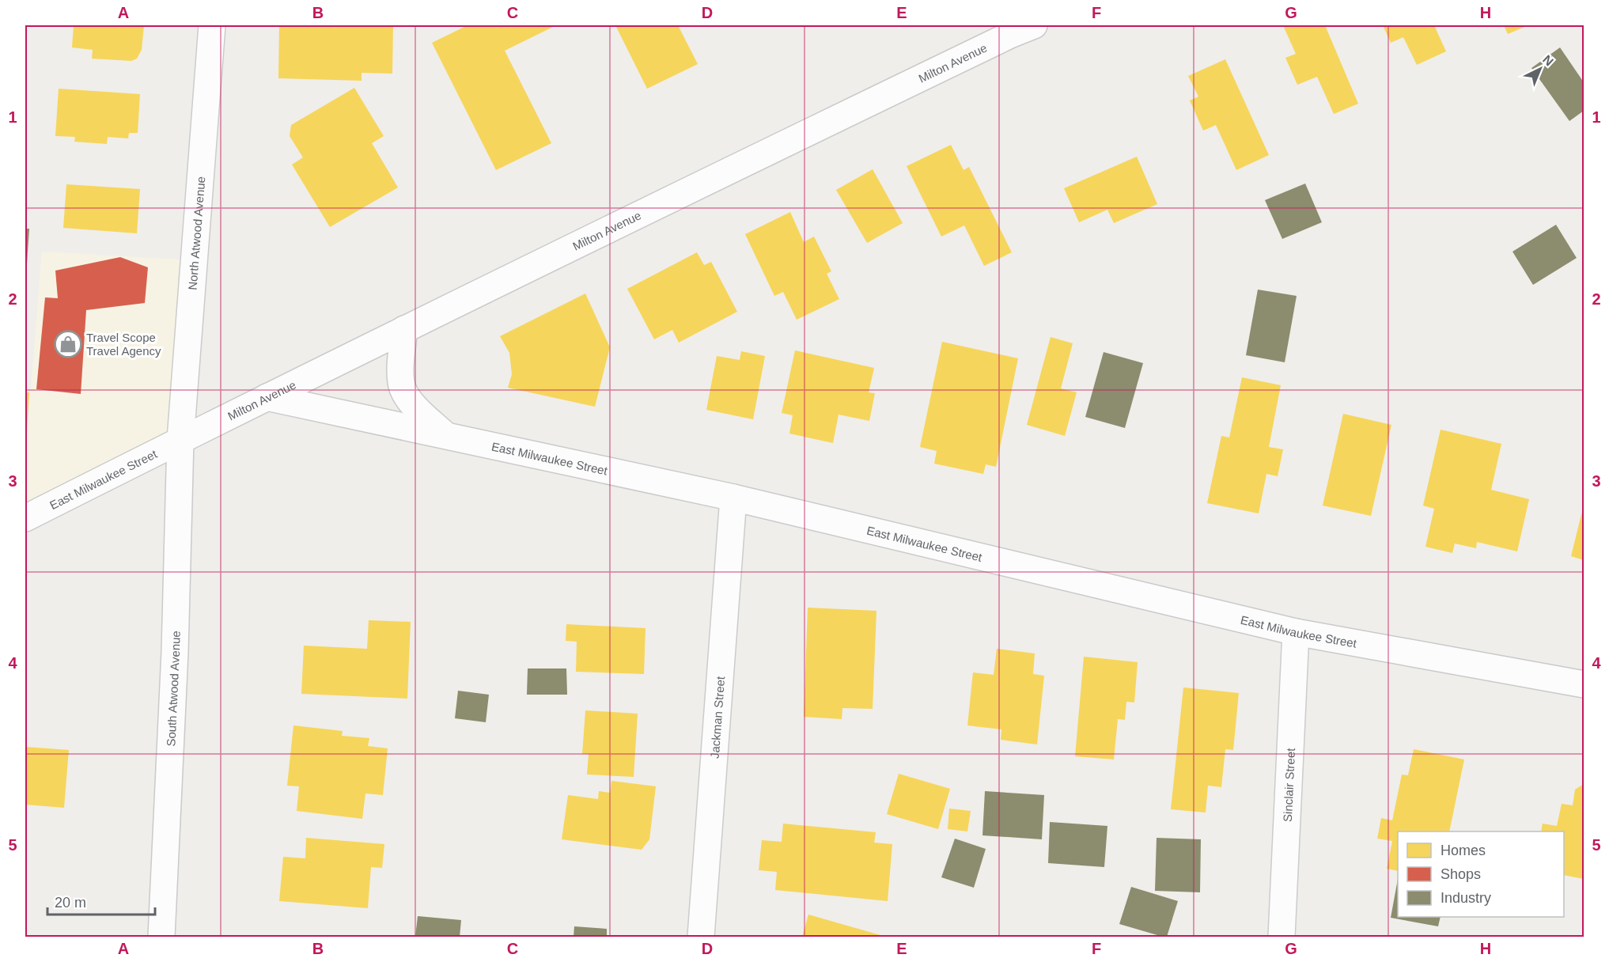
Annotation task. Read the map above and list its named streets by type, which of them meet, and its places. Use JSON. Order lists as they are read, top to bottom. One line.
{"streets":{"main road":["Milton Avenue","North Atwood Avenue","East Milwaukee Street","South Atwood Avenue","Jackman Street","Sinclair Street"]},"crossings":[["Milton Avenue","North Atwood Avenue"],["Milton Avenue","East Milwaukee Street"],["Milton Avenue","South Atwood Avenue"],["North Atwood Avenue","East Milwaukee Street"],["North Atwood Avenue","South Atwood Avenue"],["East Milwaukee Street","South Atwood Avenue"],["East Milwaukee Street","Jackman Street"],["East Milwaukee Street","Sinclair Street"]],"places":{"shop":["Travel Scope Travel Agency"]},"legend":["Homes","Shops","Industry"],"scale_bar":"20 m","north":"top right","grid":{"columns":["A","B","C","D","E","F","G","H"],"rows":["1","2","3","4","5"]}}
